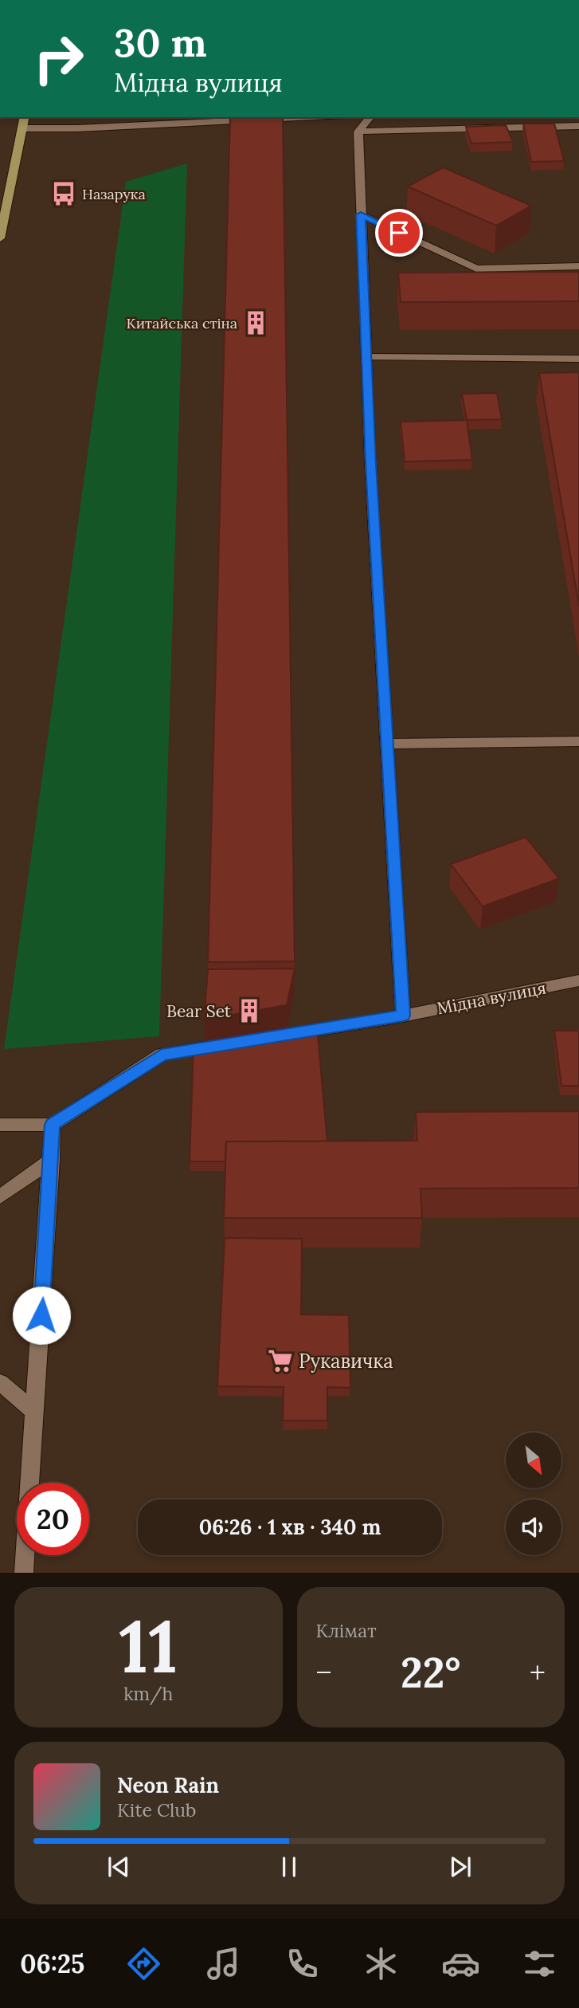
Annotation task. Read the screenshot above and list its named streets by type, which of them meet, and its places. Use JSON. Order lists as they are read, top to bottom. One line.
{"streets":{"street":["Мідна вулиця"]},"places":{"bus stop":["Назарука"],"building":["Китайська стіна","Bear Set"],"supermarket":["Рукавичка"]},"north":"bottom right","page":{"turn":["30 m","Мідна вулиця"],"limit":"20","trip":"06:26 · 1 хв · 340 m","tile":[["11","km/h"],"Клімат"],"heat":["−","22°","+"],"song":["Neon Rain","Kite Club"],"tabs":"06:25"}}
